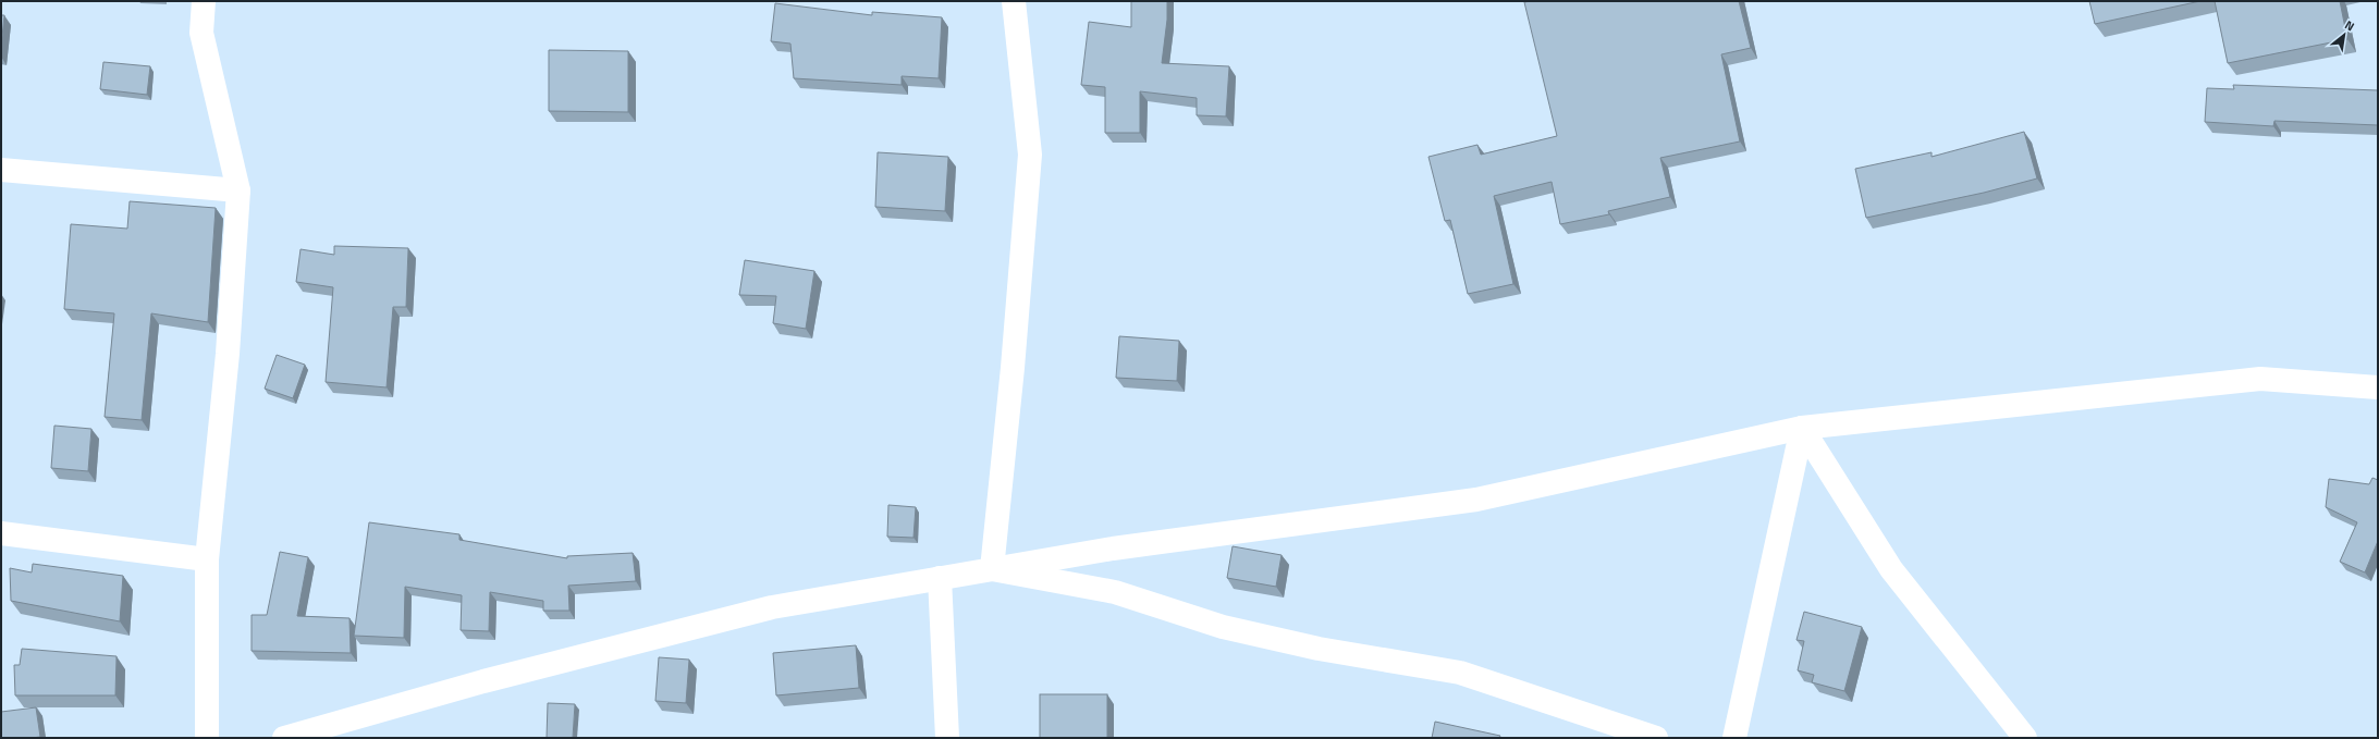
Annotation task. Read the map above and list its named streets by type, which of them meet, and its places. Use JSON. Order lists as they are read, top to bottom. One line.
{"north":"top right"}
